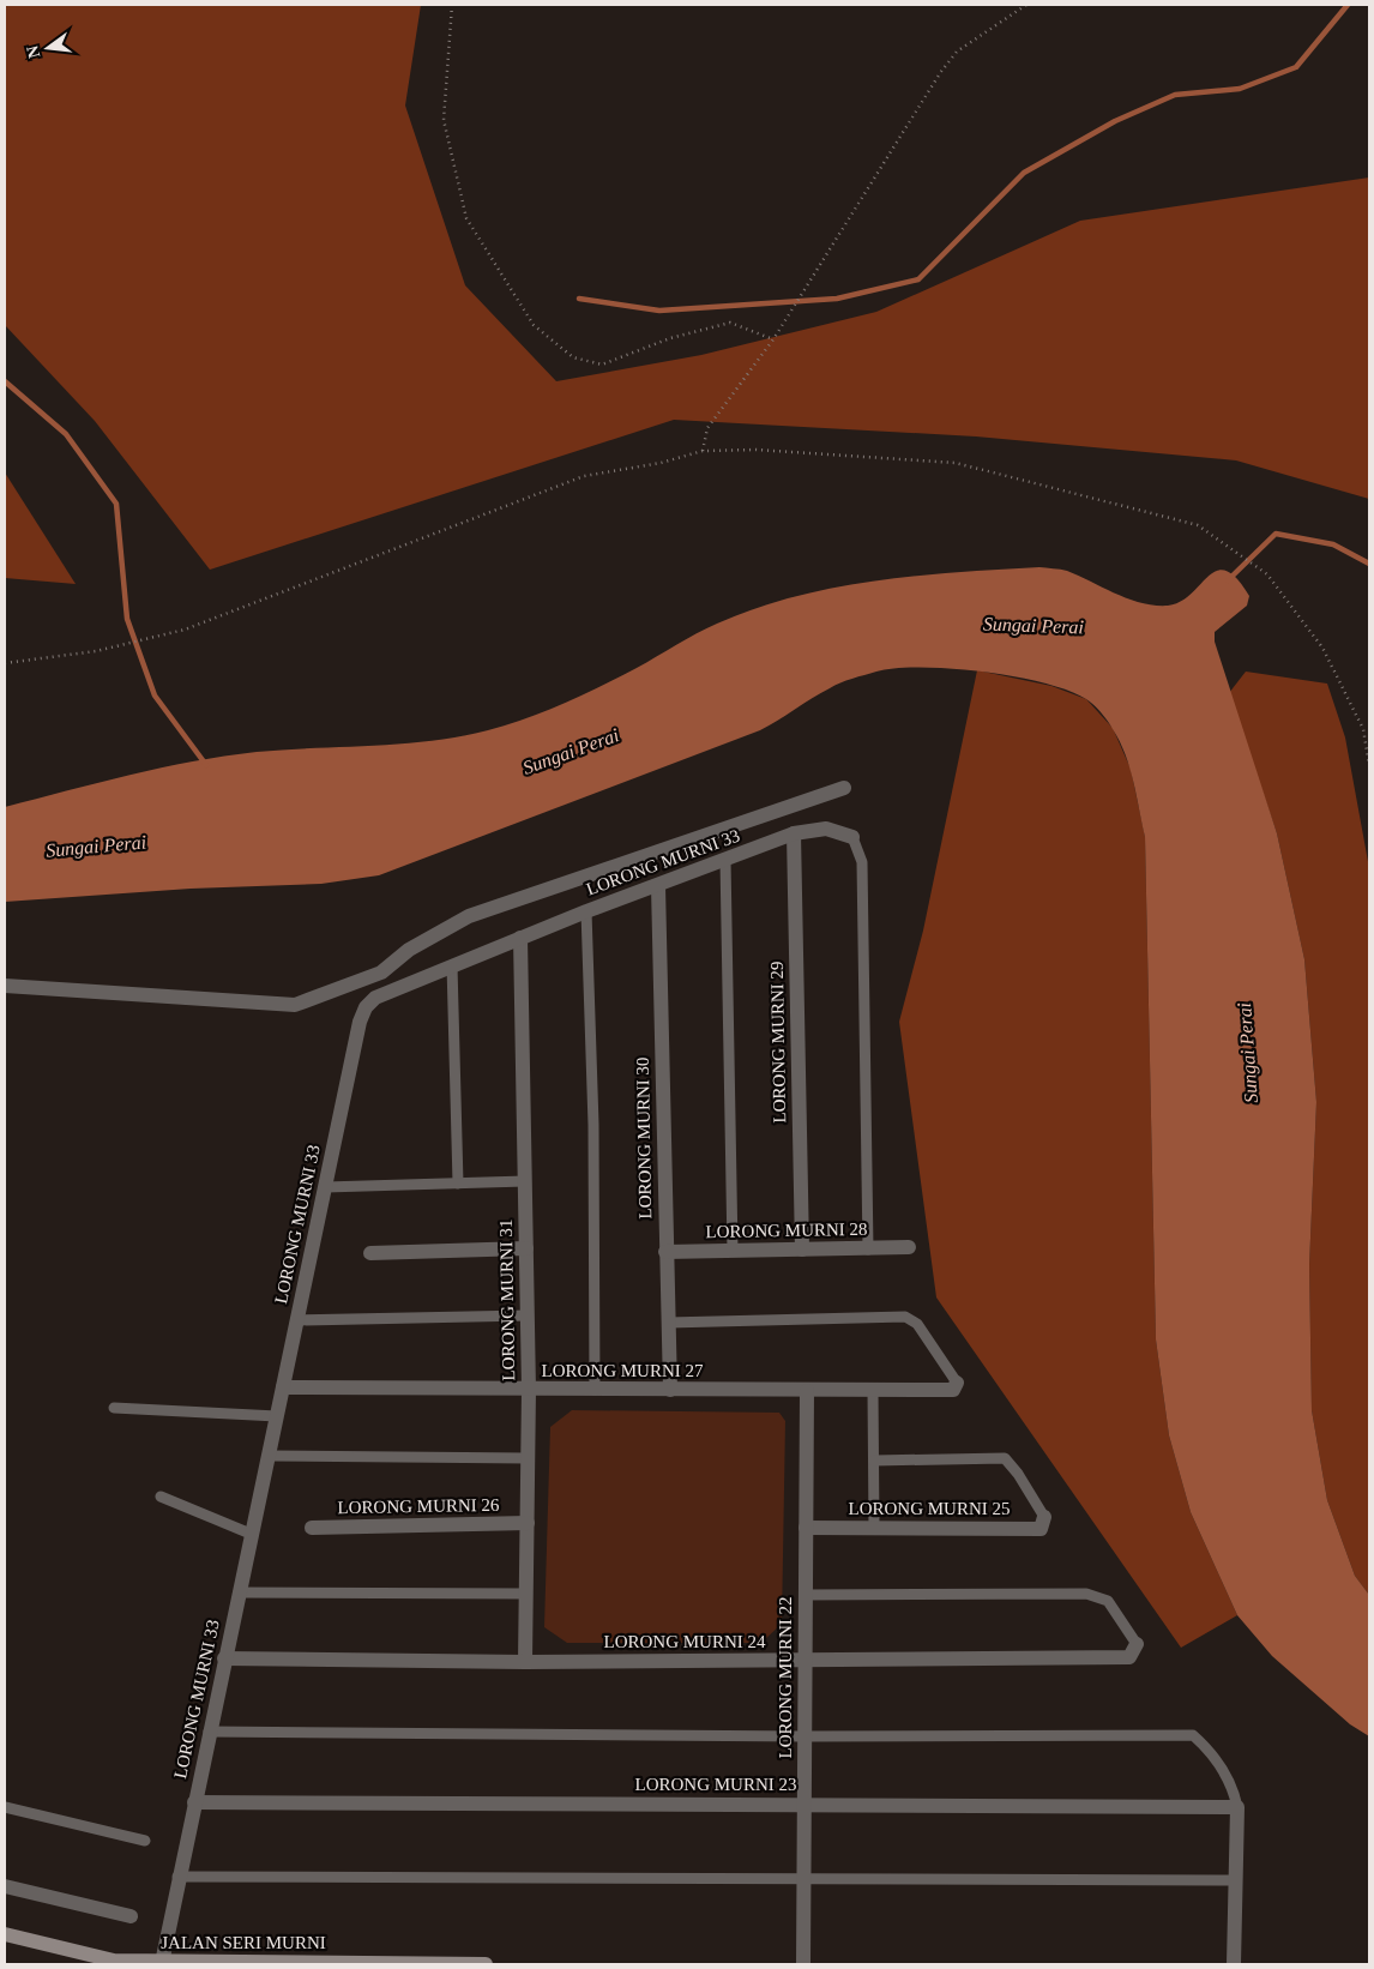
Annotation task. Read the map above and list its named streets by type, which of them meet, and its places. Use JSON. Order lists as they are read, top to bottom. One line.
{"streets":{"street":["LORONG MURNI 33","LORONG MURNI 29","LORONG MURNI 30","LORONG MURNI 28","LORONG MURNI 31","LORONG MURNI 27","LORONG MURNI 26","LORONG MURNI 25","LORONG MURNI 24","LORONG MURNI 22","LORONG MURNI 23","JALAN SERI MURNI"]},"crossings":[["LORONG MURNI 33","LORONG MURNI 29"],["LORONG MURNI 33","LORONG MURNI 30"],["LORONG MURNI 33","LORONG MURNI 31"],["LORONG MURNI 33","LORONG MURNI 27"],["LORONG MURNI 33","LORONG MURNI 24"],["LORONG MURNI 33","LORONG MURNI 23"],["LORONG MURNI 33","JALAN SERI MURNI"],["LORONG MURNI 29","LORONG MURNI 28"],["LORONG MURNI 30","LORONG MURNI 28"],["LORONG MURNI 30","LORONG MURNI 27"],["LORONG MURNI 31","LORONG MURNI 27"],["LORONG MURNI 31","LORONG MURNI 26"],["LORONG MURNI 31","LORONG MURNI 24"],["LORONG MURNI 27","LORONG MURNI 22"],["LORONG MURNI 25","LORONG MURNI 22"],["LORONG MURNI 24","LORONG MURNI 22"],["LORONG MURNI 22","LORONG MURNI 23"]],"water":["Sungai Perai"],"north":"left"}
